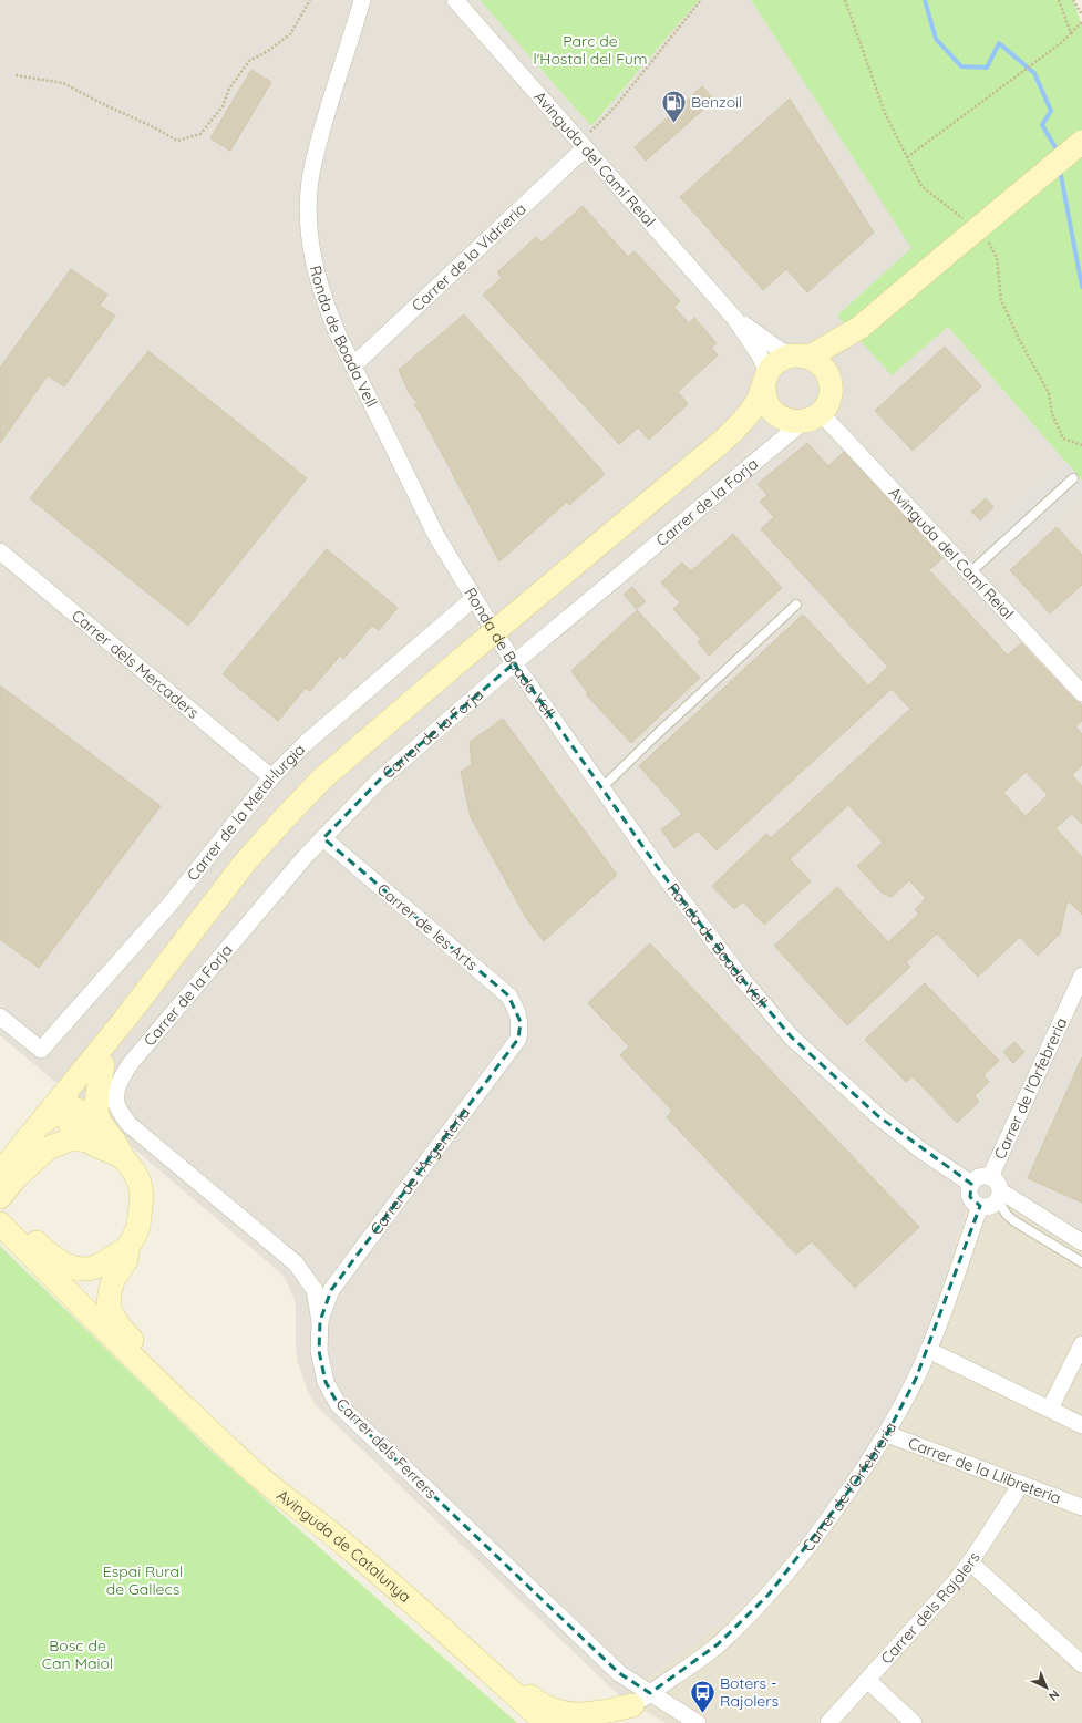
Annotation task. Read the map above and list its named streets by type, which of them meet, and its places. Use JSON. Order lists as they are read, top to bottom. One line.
{"streets":{"main road":["Avinguda de Catalunya"],"street":["Avinguda del Camí Reial","Carrer de la Vidrieria","Ronda de Boada Vell","Carrer de la Forja","Carrer dels Mercaders","Carrer de la Metal·lurgia","Carrer de les Arts","Carrer de l'Orfebreria","Carrer de l'Argenteria","Carrer dels Ferrers","Carrer de la Llibreteria","Carrer dels Rajolers"]},"crossings":[["Avinguda del Camí Reial","Carrer de la Vidrieria"],["Avinguda del Camí Reial","Carrer de la Forja"],["Carrer de la Vidrieria","Ronda de Boada Vell"],["Ronda de Boada Vell","Carrer de la Forja"],["Ronda de Boada Vell","Carrer de la Metal·lurgia"],["Ronda de Boada Vell","Carrer de l'Orfebreria"],["Carrer de la Forja","Carrer de les Arts"],["Carrer de la Forja","Carrer dels Ferrers"],["Carrer dels Mercaders","Carrer de la Metal·lurgia"],["Carrer de les Arts","Carrer de l'Argenteria"],["Carrer de l'Orfebreria","Carrer dels Ferrers"],["Carrer de l'Orfebreria","Carrer de la Llibreteria"],["Carrer de l'Argenteria","Carrer dels Ferrers"],["Carrer de la Llibreteria","Carrer dels Rajolers"]],"parks":["Parc de l'Hostal del Fum","Espai Rural de Gallecs","Bosc de Can Maiol"],"places":{"fuel station":["Benzoil"],"bus stop":["Boters - Rajolers"]},"north":"bottom right"}
